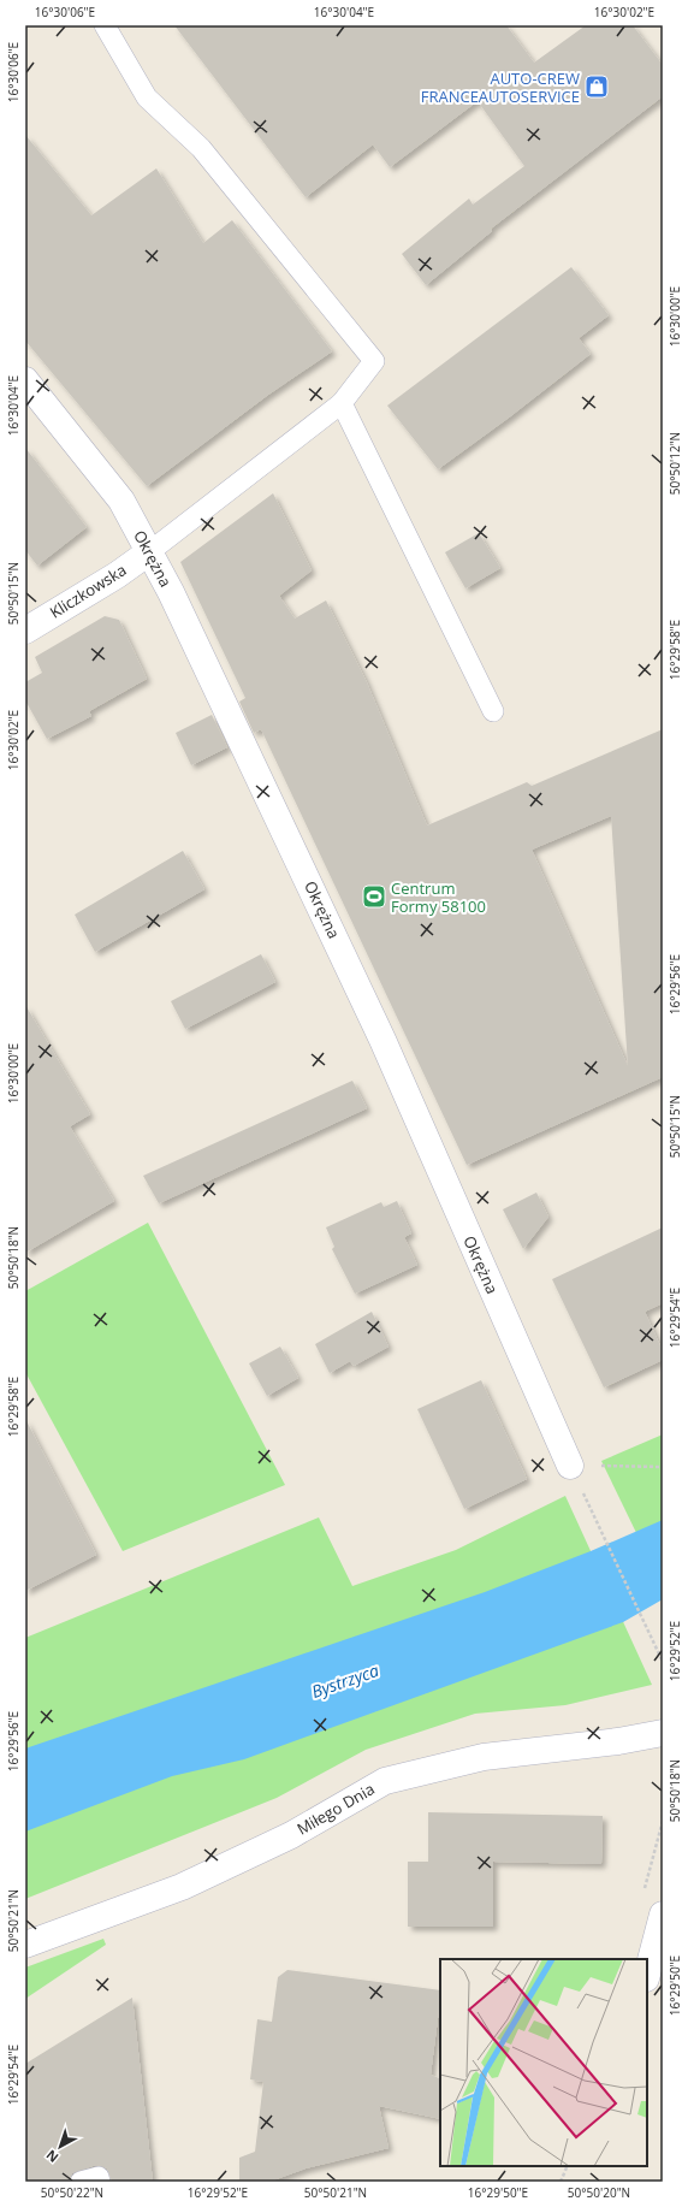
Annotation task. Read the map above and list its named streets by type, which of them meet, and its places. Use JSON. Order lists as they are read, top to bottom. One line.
{"streets":{"street":["Okrężna","Kliczkowska","Miłego Dnia"]},"crossings":[["Okrężna","Kliczkowska"]],"water":["Bystrzyca"],"places":{"shop":["AUTO-CREW FRANCEAUTOSERVICE"],"sports":["Centrum Formy 58100"]},"north":"bottom left","coordinates":["16°30'06\"E","16°30'04\"E","16°30'02\"E","16°30'00\"E","50°50'12\"N","50°50'15\"N","16°29'58\"E","16°29'56\"E","50°50'18\"N","16°29'54\"E","16°29'52\"E","50°50'21\"N","16°29'50\"E","50°50'22\"N","50°50'20\"N"]}
